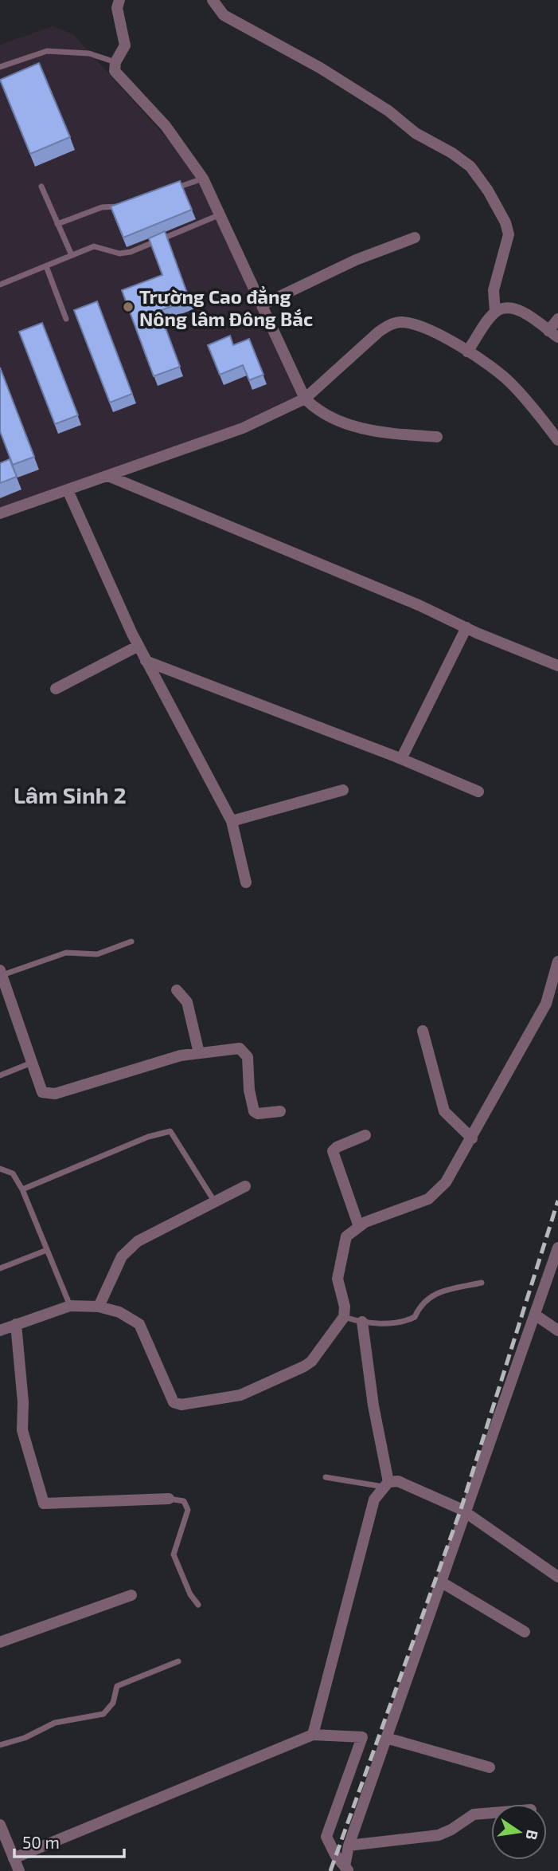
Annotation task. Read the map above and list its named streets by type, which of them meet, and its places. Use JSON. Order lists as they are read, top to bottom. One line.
{"districts":["Lâm Sinh 2"],"places":["Trường Cao đẳng Nông lâm Đông Bắc"],"scale_bar":"50 m","north":"right"}
